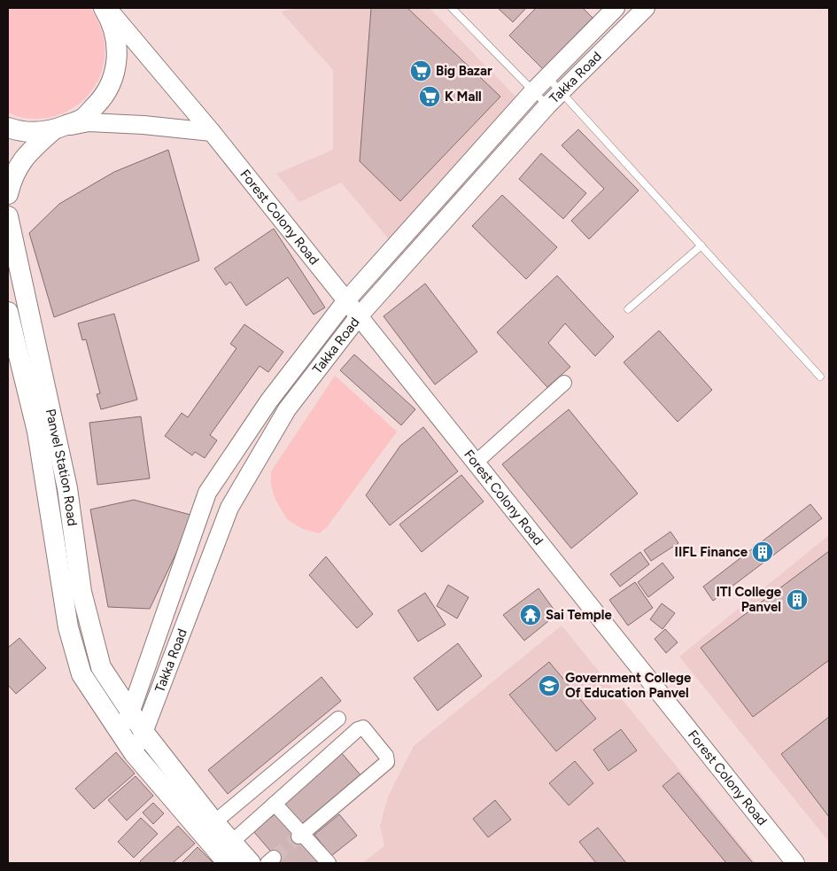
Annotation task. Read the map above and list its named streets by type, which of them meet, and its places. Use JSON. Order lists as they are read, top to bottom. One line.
{"streets":{"main road":["Panvel Station Road"],"street":["Takka Road","Forest Colony Road"]},"crossings":[["Takka Road","Forest Colony Road"],["Takka Road","Panvel Station Road"]],"places":{"supermarket":["Big Bazar","K Mall"],"building":["IIFL Finance","ITI College Panvel"],"temple":["Sai Temple"],"school or university":["Government College Of Education Panvel"]}}
